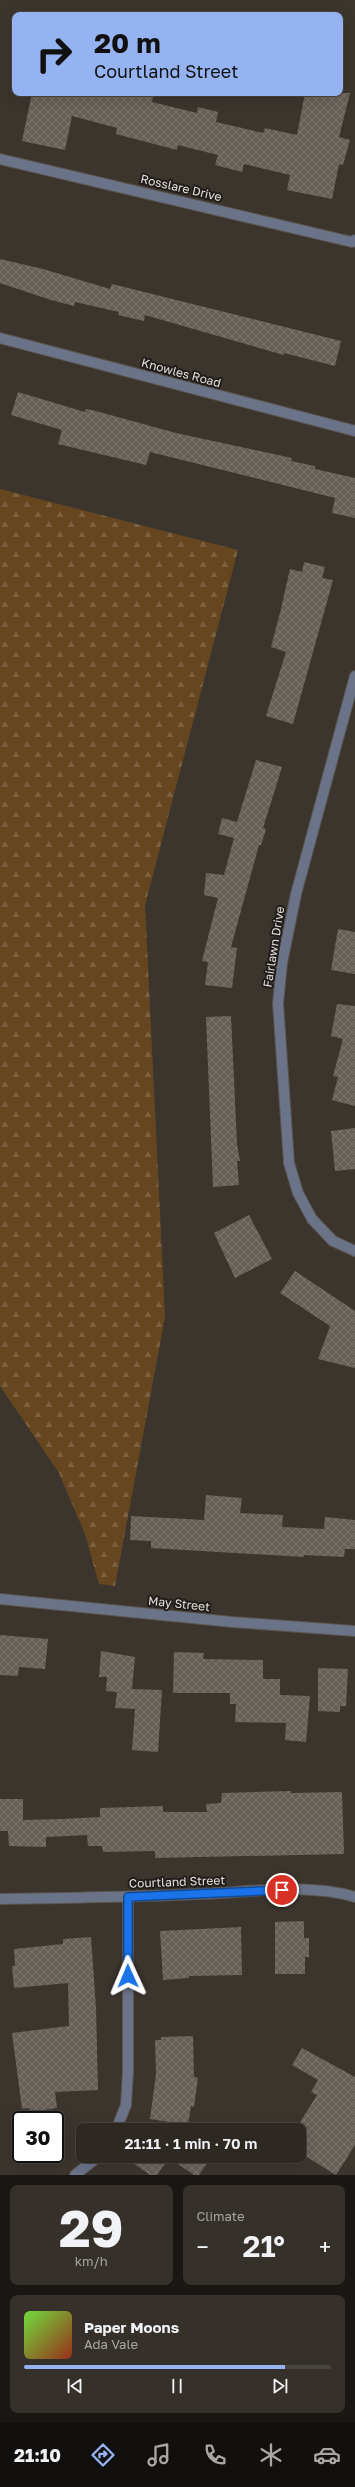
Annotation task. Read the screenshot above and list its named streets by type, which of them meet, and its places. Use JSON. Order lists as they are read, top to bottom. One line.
{"streets":{"street":["Rosslare Drive","Knowles Road","Fairlawn Drive","May Street","Courtland Street"]},"page":{"turn":["20 m","Courtland Street"],"limit":"30","trip":"21:11 · 1 min · 70 m","tile":[["29","km/h"],"Climate"],"heat":["−","21°","+"],"song":["Paper Moons","Ada Vale"],"tabs":"21:10"}}
